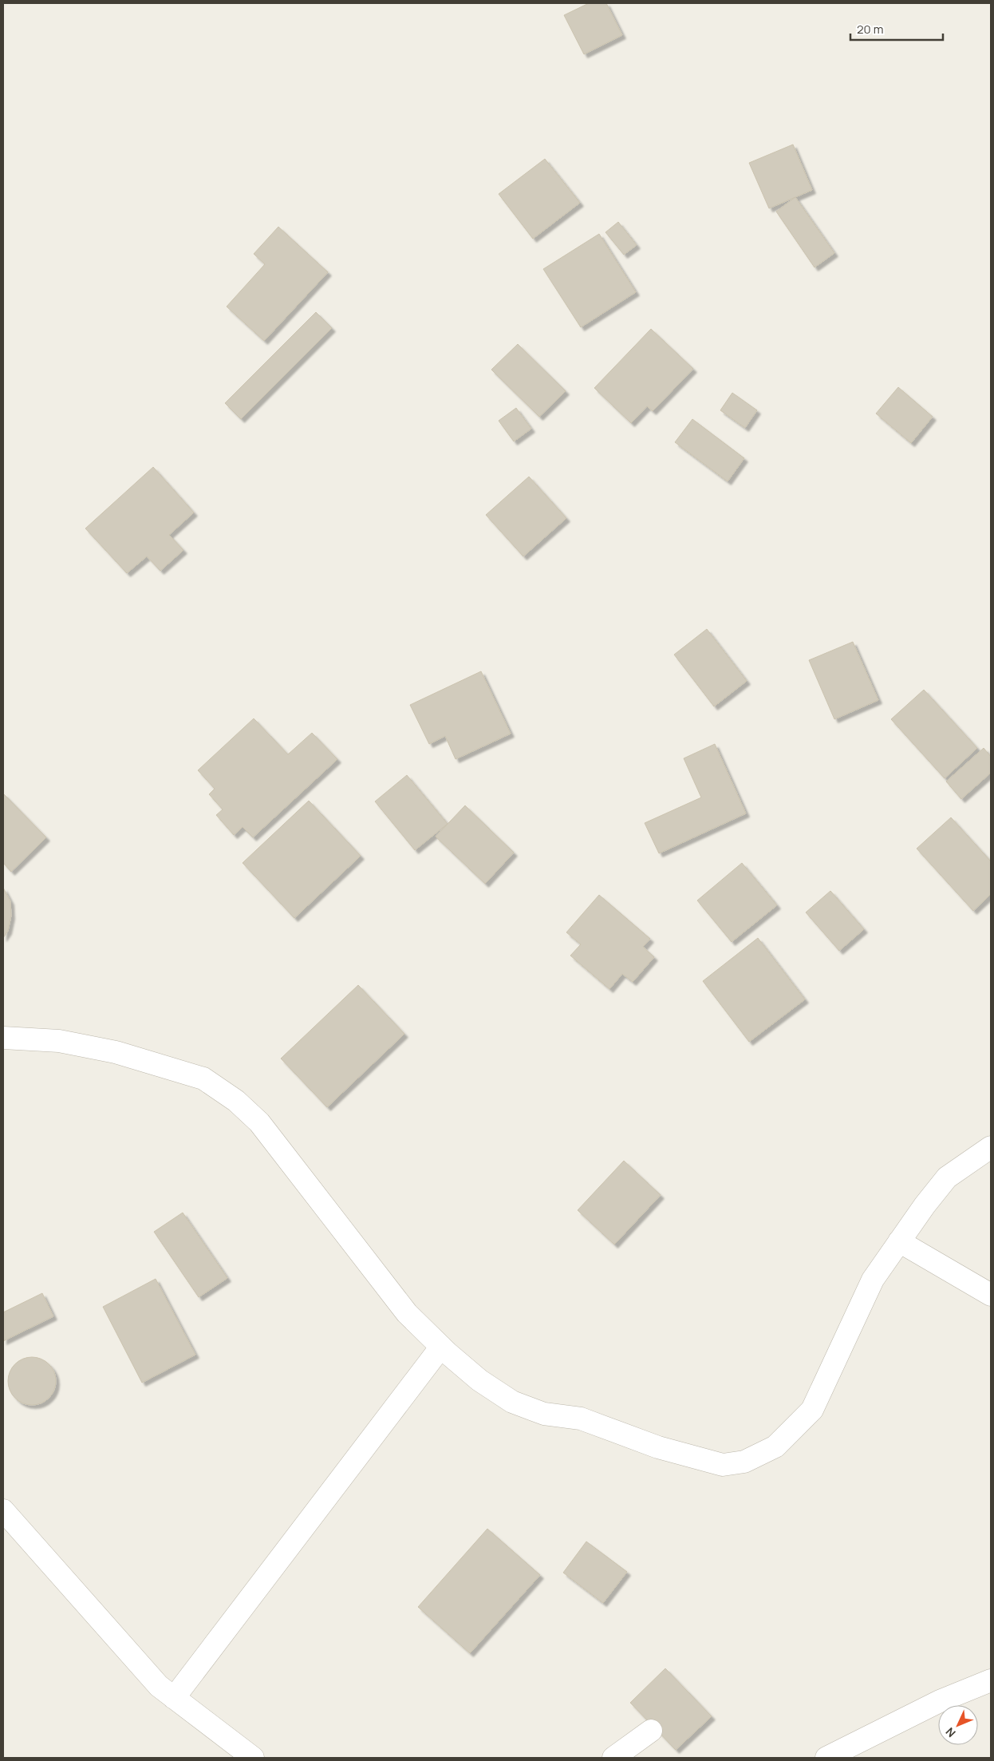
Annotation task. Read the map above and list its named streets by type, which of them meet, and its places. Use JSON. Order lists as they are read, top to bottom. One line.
{"scale_bar":"20 m","north":"bottom left"}
